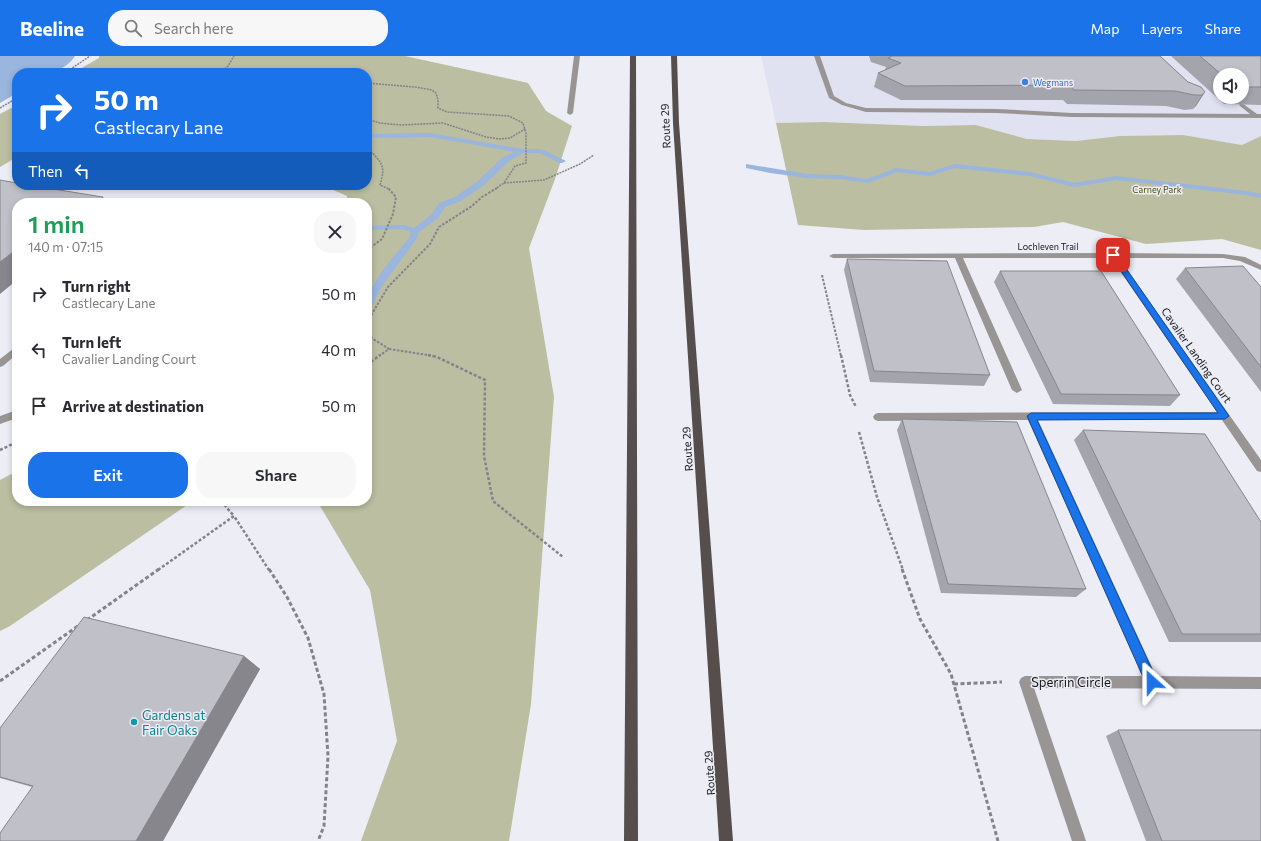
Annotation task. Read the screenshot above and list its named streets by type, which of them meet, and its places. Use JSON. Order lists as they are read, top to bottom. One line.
{"streets":{"main road":["Route 29"],"street":["Lochleven Trail","Cavalier Landing Court","Sperrin Circle"]},"crossings":[["Lochleven Trail","Cavalier Landing Court"]],"parks":["Carney Park"],"places":["Wegmans","Gardens at Fair Oaks"],"page":{"header":"Beeline","search":"Search here","nav":["Map","Layers","Share"],"turn":["50 m","Castlecary Lane"],"then":"Then","heading":["1 min","140 m · 07:15"],"list":[{"name":"Turn right","note":"Castlecary Lane","value":"50 m"},{"name":"Turn left","note":"Cavalier Landing Court","value":"40 m"},{"name":"Arrive at destination","value":"50 m"}],"buttons":["Exit","Share"]}}
